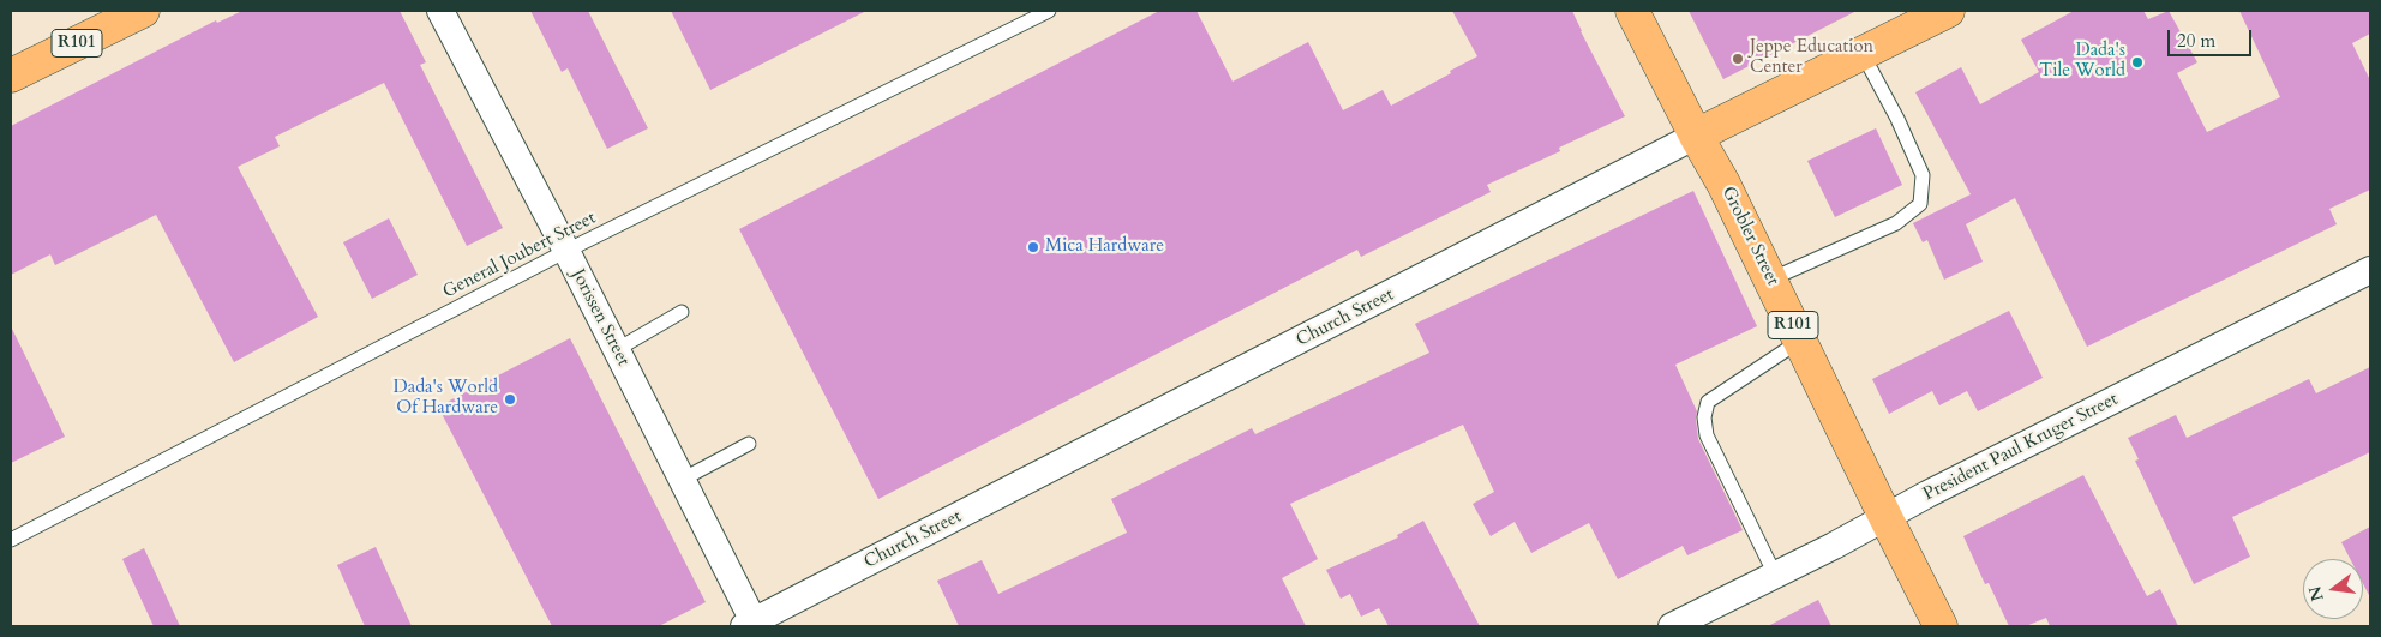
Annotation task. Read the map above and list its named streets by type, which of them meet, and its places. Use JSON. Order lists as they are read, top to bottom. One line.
{"streets":{"main road":["R101","Grobler Street","Church Street"],"street":["Jorissen Street","President Paul Kruger Street"],"lane":["General Joubert Street"]},"crossings":[["Grobler Street","Church Street"],["Grobler Street","President Paul Kruger Street"],["General Joubert Street","Jorissen Street"],["Jorissen Street","Church Street"]],"places":["Jeppe Education Center","Dada's Tile World","Mica Hardware","Dada's World Of Hardware"],"scale_bar":"20 m","north":"left"}
